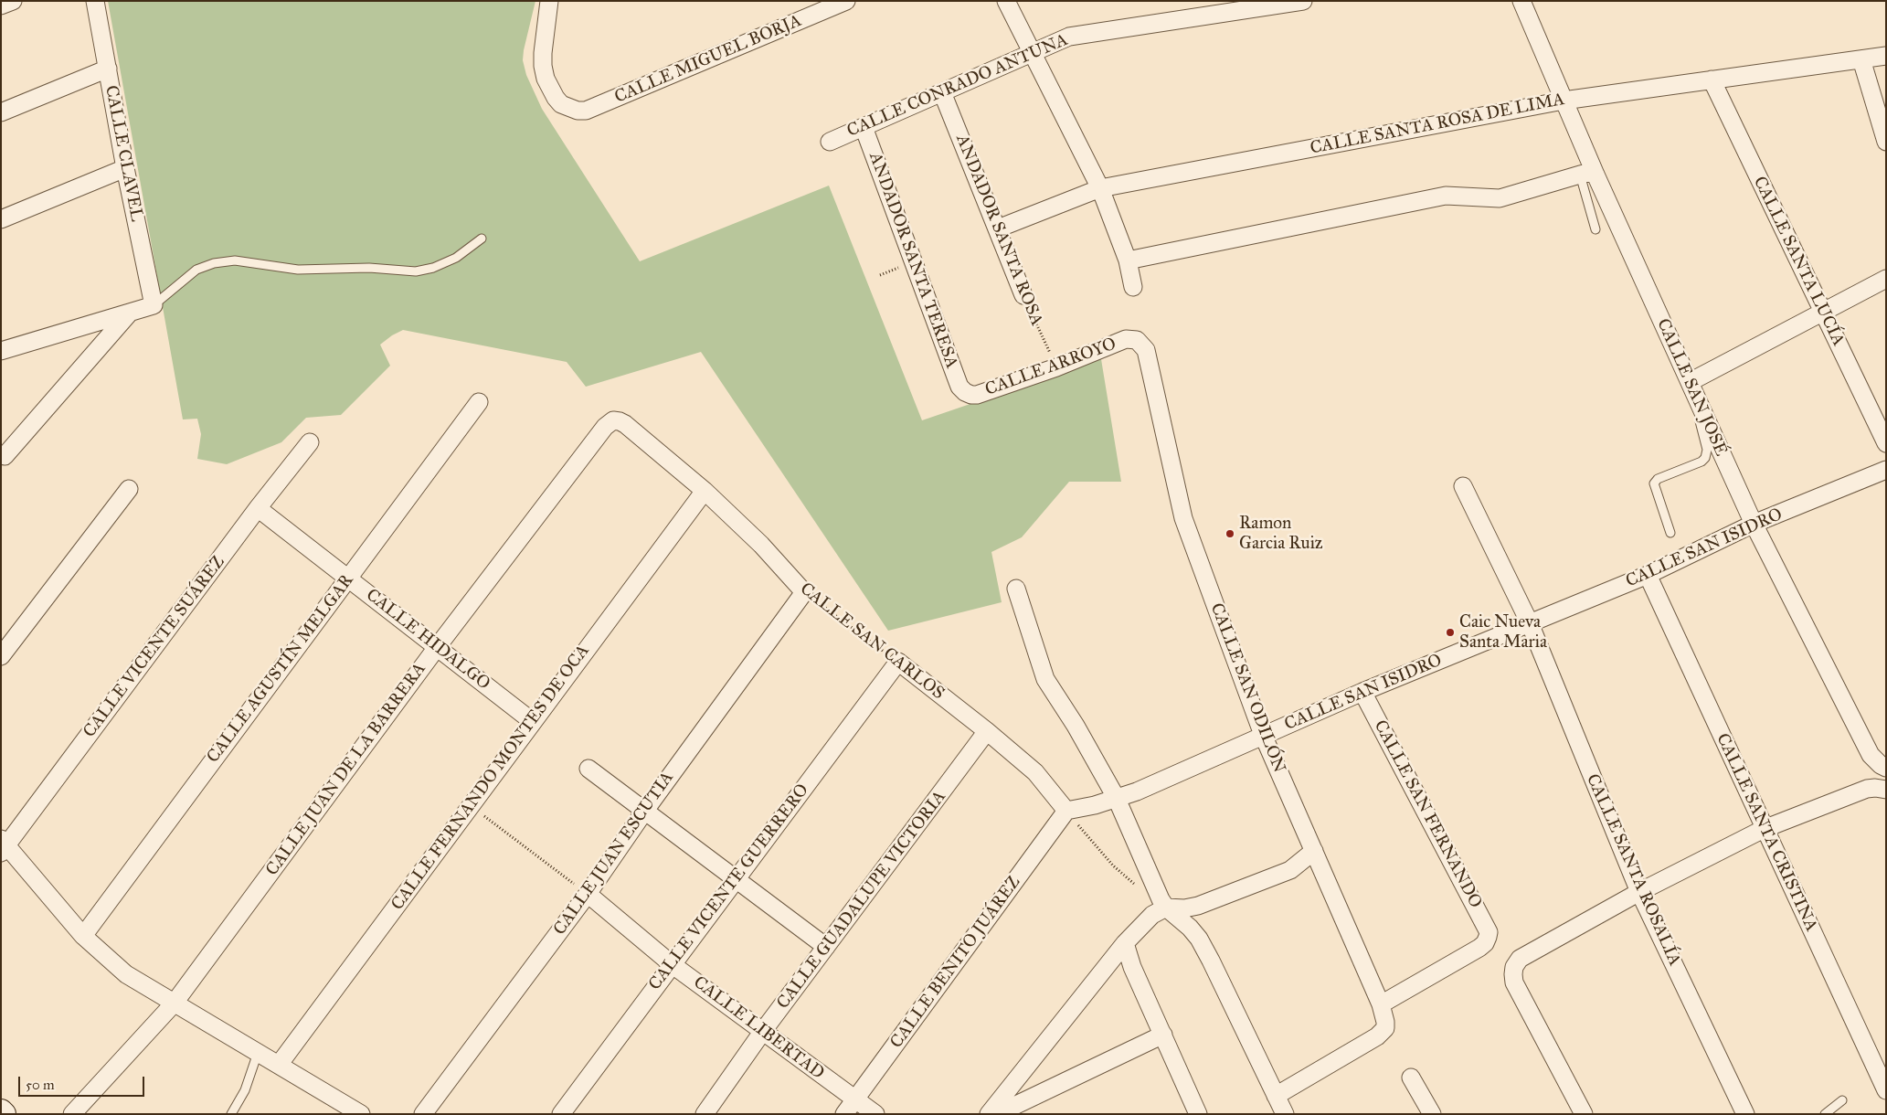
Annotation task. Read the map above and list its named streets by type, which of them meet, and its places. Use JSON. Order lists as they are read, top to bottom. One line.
{"streets":{"street":["CALLE MIGUEL BORJA","CALLE CONRADO ANTUNA","CALLE SANTA ROSA DE LIMA","CALLE CLAVEL","ANDADOR SANTA ROSA","ANDADOR SANTA TERESA","CALLE SANTA LUCÍA","CALLE ARROYO","CALLE SAN JOSÉ","CALLE SAN ISIDRO","CALLE HIDALGO","CALLE SAN CARLOS","CALLE VICENTE SUÁREZ","CALLE AGUSTÍN MELGAR","CALLE SAN ODILÓN","CALLE JUAN DE LA BARRERA","CALLE FERNANDO MONTES DE OCA","CALLE SAN FERNANDO","CALLE SANTA CRISTINA","CALLE JUAN ESCUTIA","CALLE SANTA ROSALÍA","CALLE VICENTE GUERRERO","CALLE GUADALUPE VICTORIA","CALLE BENITO JUÁREZ","CALLE LIBERTAD"]},"crossings":[["CALLE CONRADO ANTUNA","ANDADOR SANTA ROSA"],["CALLE CONRADO ANTUNA","ANDADOR SANTA TERESA"],["CALLE SANTA ROSA DE LIMA","ANDADOR SANTA ROSA"],["CALLE SANTA ROSA DE LIMA","CALLE SANTA LUCÍA"],["CALLE SANTA ROSA DE LIMA","CALLE SAN JOSÉ"],["ANDADOR SANTA ROSA","CALLE ARROYO"],["ANDADOR SANTA TERESA","CALLE ARROYO"],["CALLE ARROYO","CALLE SAN ODILÓN"],["CALLE SAN JOSÉ","CALLE SAN ISIDRO"],["CALLE SAN ISIDRO","CALLE SAN CARLOS"],["CALLE SAN ISIDRO","CALLE SAN ODILÓN"],["CALLE SAN ISIDRO","CALLE SAN FERNANDO"],["CALLE SAN ISIDRO","CALLE SANTA CRISTINA"],["CALLE SAN ISIDRO","CALLE SANTA ROSALÍA"],["CALLE SAN ISIDRO","CALLE BENITO JUÁREZ"],["CALLE HIDALGO","CALLE VICENTE SUÁREZ"],["CALLE HIDALGO","CALLE AGUSTÍN MELGAR"],["CALLE HIDALGO","CALLE JUAN DE LA BARRERA"],["CALLE HIDALGO","CALLE FERNANDO MONTES DE OCA"],["CALLE SAN CARLOS","CALLE JUAN DE LA BARRERA"],["CALLE SAN CARLOS","CALLE FERNANDO MONTES DE OCA"],["CALLE SAN CARLOS","CALLE JUAN ESCUTIA"],["CALLE SAN CARLOS","CALLE VICENTE GUERRERO"],["CALLE SAN CARLOS","CALLE GUADALUPE VICTORIA"],["CALLE SAN CARLOS","CALLE BENITO JUÁREZ"],["CALLE SAN ODILÓN","CALLE SAN FERNANDO"],["CALLE JUAN ESCUTIA","CALLE LIBERTAD"],["CALLE VICENTE GUERRERO","CALLE LIBERTAD"],["CALLE GUADALUPE VICTORIA","CALLE LIBERTAD"],["CALLE BENITO JUÁREZ","CALLE LIBERTAD"]],"places":["Ramon Garcia Ruiz","Caic Nueva Santa Maria"],"scale_bar":"50 m"}
